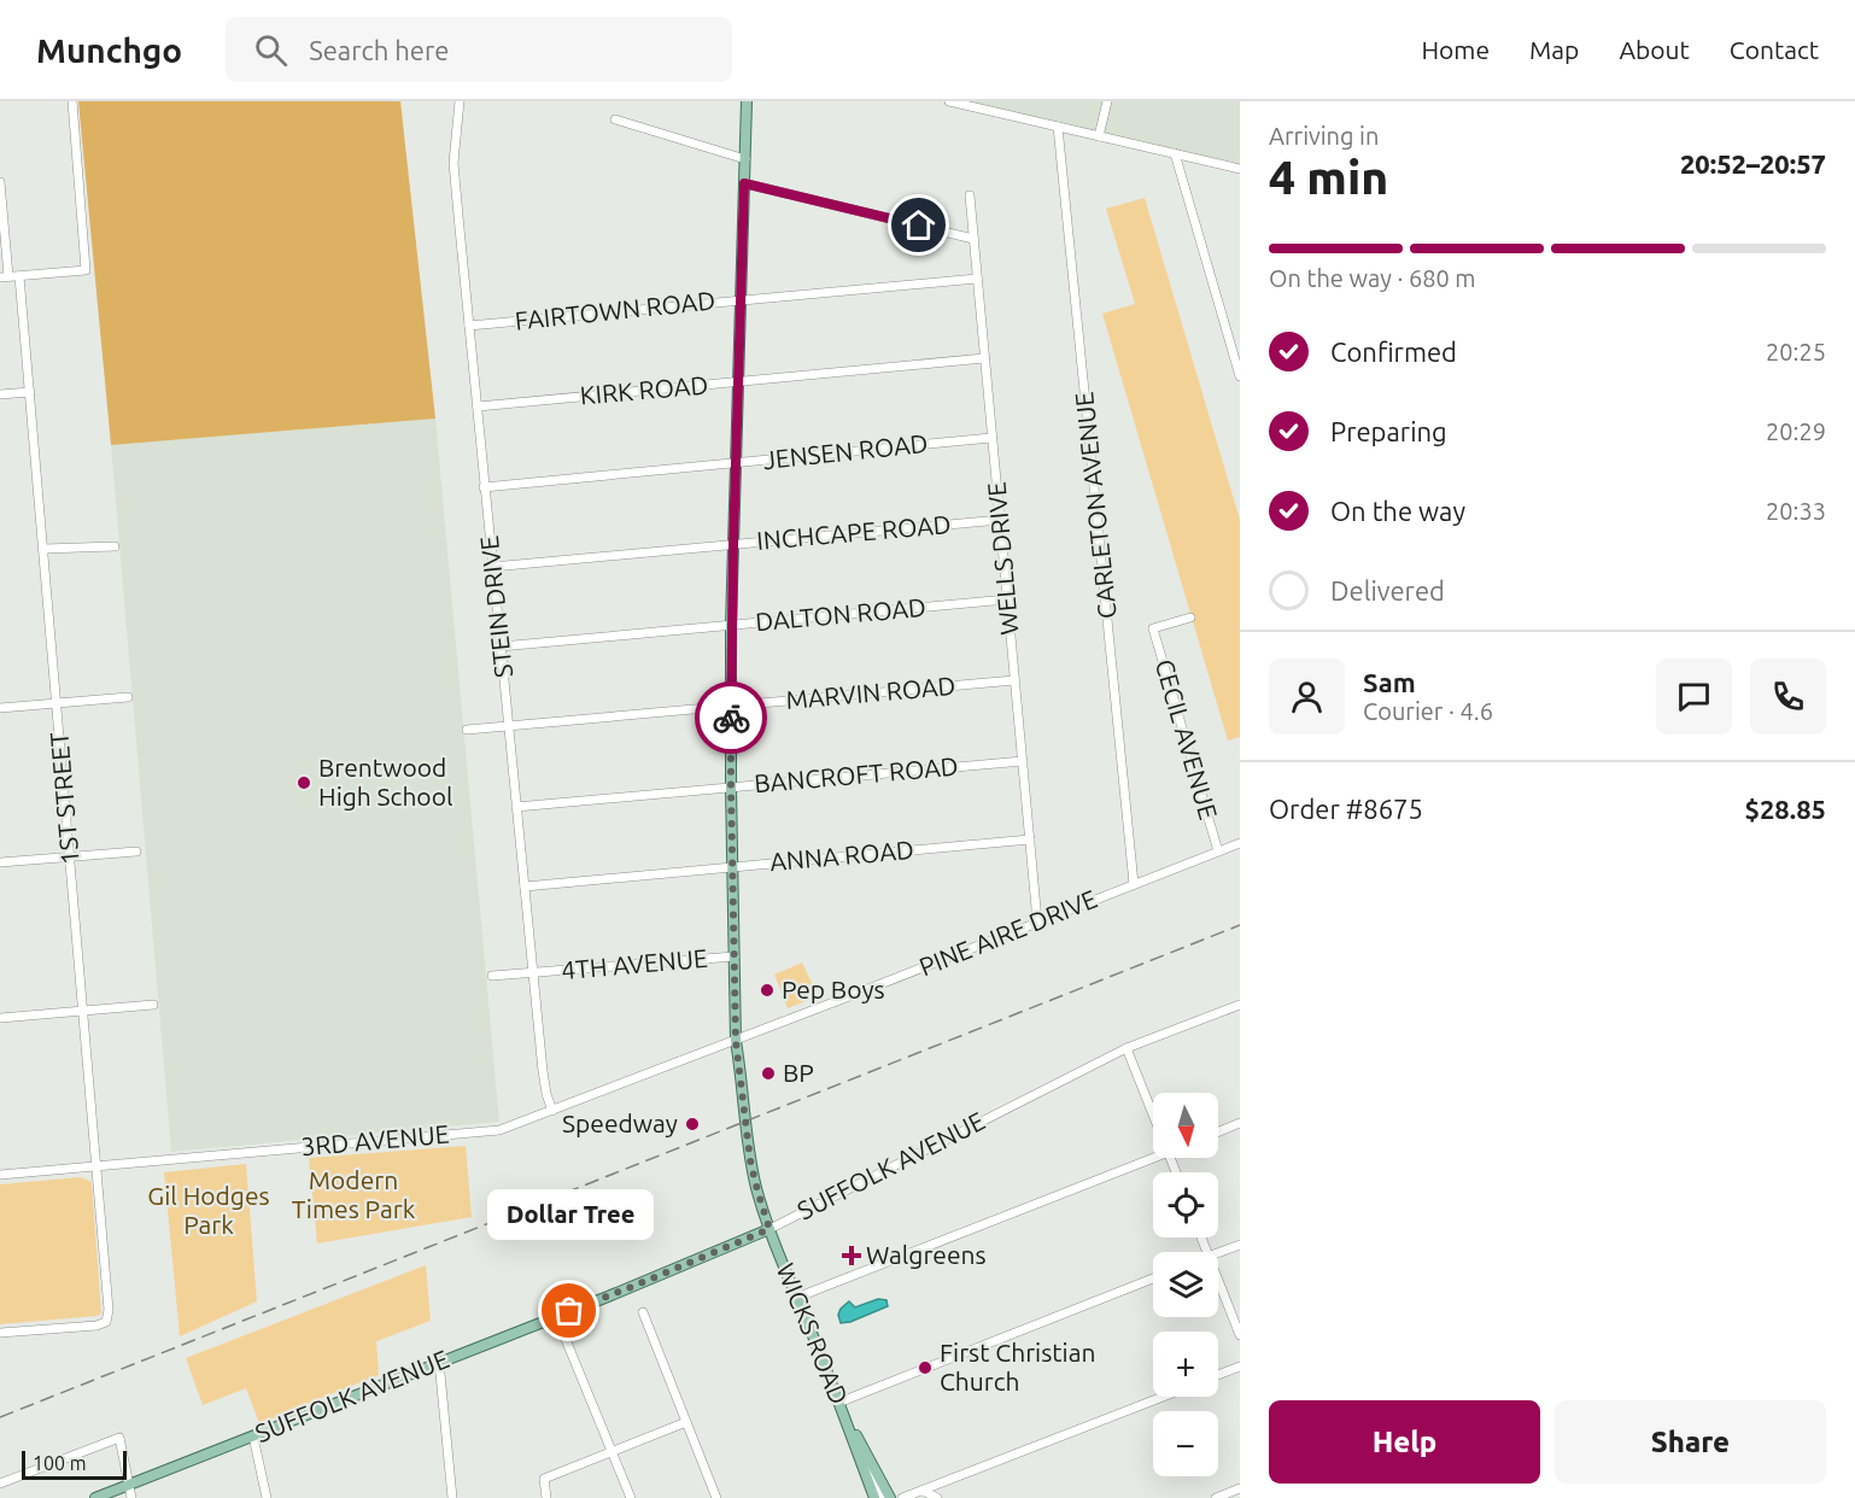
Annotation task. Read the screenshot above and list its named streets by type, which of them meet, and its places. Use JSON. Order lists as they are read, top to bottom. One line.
{"streets":{"main road":["SUFFOLK AVENUE","WICKS ROAD"],"street":["FAIRTOWN ROAD","KIRK ROAD","JENSEN ROAD","CARLETON AVENUE","INCHCAPE ROAD","WELLS DRIVE","STEIN DRIVE","DALTON ROAD","MARVIN ROAD","CECIL AVENUE","BANCROFT ROAD","1ST STREET","ANNA ROAD","PINE AIRE DRIVE","4TH AVENUE","3RD AVENUE"]},"crossings":[["FAIRTOWN ROAD","WELLS DRIVE"],["FAIRTOWN ROAD","STEIN DRIVE"],["FAIRTOWN ROAD","WICKS ROAD"],["KIRK ROAD","WELLS DRIVE"],["KIRK ROAD","STEIN DRIVE"],["KIRK ROAD","WICKS ROAD"],["JENSEN ROAD","WELLS DRIVE"],["JENSEN ROAD","STEIN DRIVE"],["JENSEN ROAD","WICKS ROAD"],["CARLETON AVENUE","PINE AIRE DRIVE"],["INCHCAPE ROAD","WELLS DRIVE"],["INCHCAPE ROAD","STEIN DRIVE"],["INCHCAPE ROAD","WICKS ROAD"],["WELLS DRIVE","DALTON ROAD"],["WELLS DRIVE","MARVIN ROAD"],["WELLS DRIVE","BANCROFT ROAD"],["WELLS DRIVE","ANNA ROAD"],["WELLS DRIVE","PINE AIRE DRIVE"],["STEIN DRIVE","DALTON ROAD"],["STEIN DRIVE","MARVIN ROAD"],["STEIN DRIVE","BANCROFT ROAD"],["STEIN DRIVE","ANNA ROAD"],["STEIN DRIVE","4TH AVENUE"],["STEIN DRIVE","3RD AVENUE"],["DALTON ROAD","WICKS ROAD"],["MARVIN ROAD","WICKS ROAD"],["CECIL AVENUE","PINE AIRE DRIVE"],["BANCROFT ROAD","WICKS ROAD"],["1ST STREET","3RD AVENUE"],["ANNA ROAD","WICKS ROAD"],["PINE AIRE DRIVE","3RD AVENUE"],["PINE AIRE DRIVE","WICKS ROAD"],["4TH AVENUE","WICKS ROAD"],["3RD AVENUE","WICKS ROAD"],["SUFFOLK AVENUE","WICKS ROAD"]],"parks":["Modern Times Park","Gil Hodges Park"],"places":{"other":["Brentwood High School","Pep Boys","BP","Speedway","Dollar Tree","First Christian Church"],"health":["Walgreens"]},"scale_bar":"100 m","north":"bottom","page":{"header":"Munchgo","search":"Search here","nav":["Home","Map","About","Contact"],"heading":["4 min","Arriving in","20:52–20:57"],"panel":["Sam","Courier · 4.6","Order #8675","$28.85"],"bar":"On the way · 680 m","list":[["Confirmed","20:25"],["Preparing","20:29"],["On the way","20:33"],"Delivered"],"map_buttons":["+","−"],"bubble":"Dollar Tree","buttons":["Help","Share"],"scale":"100 m"}}
